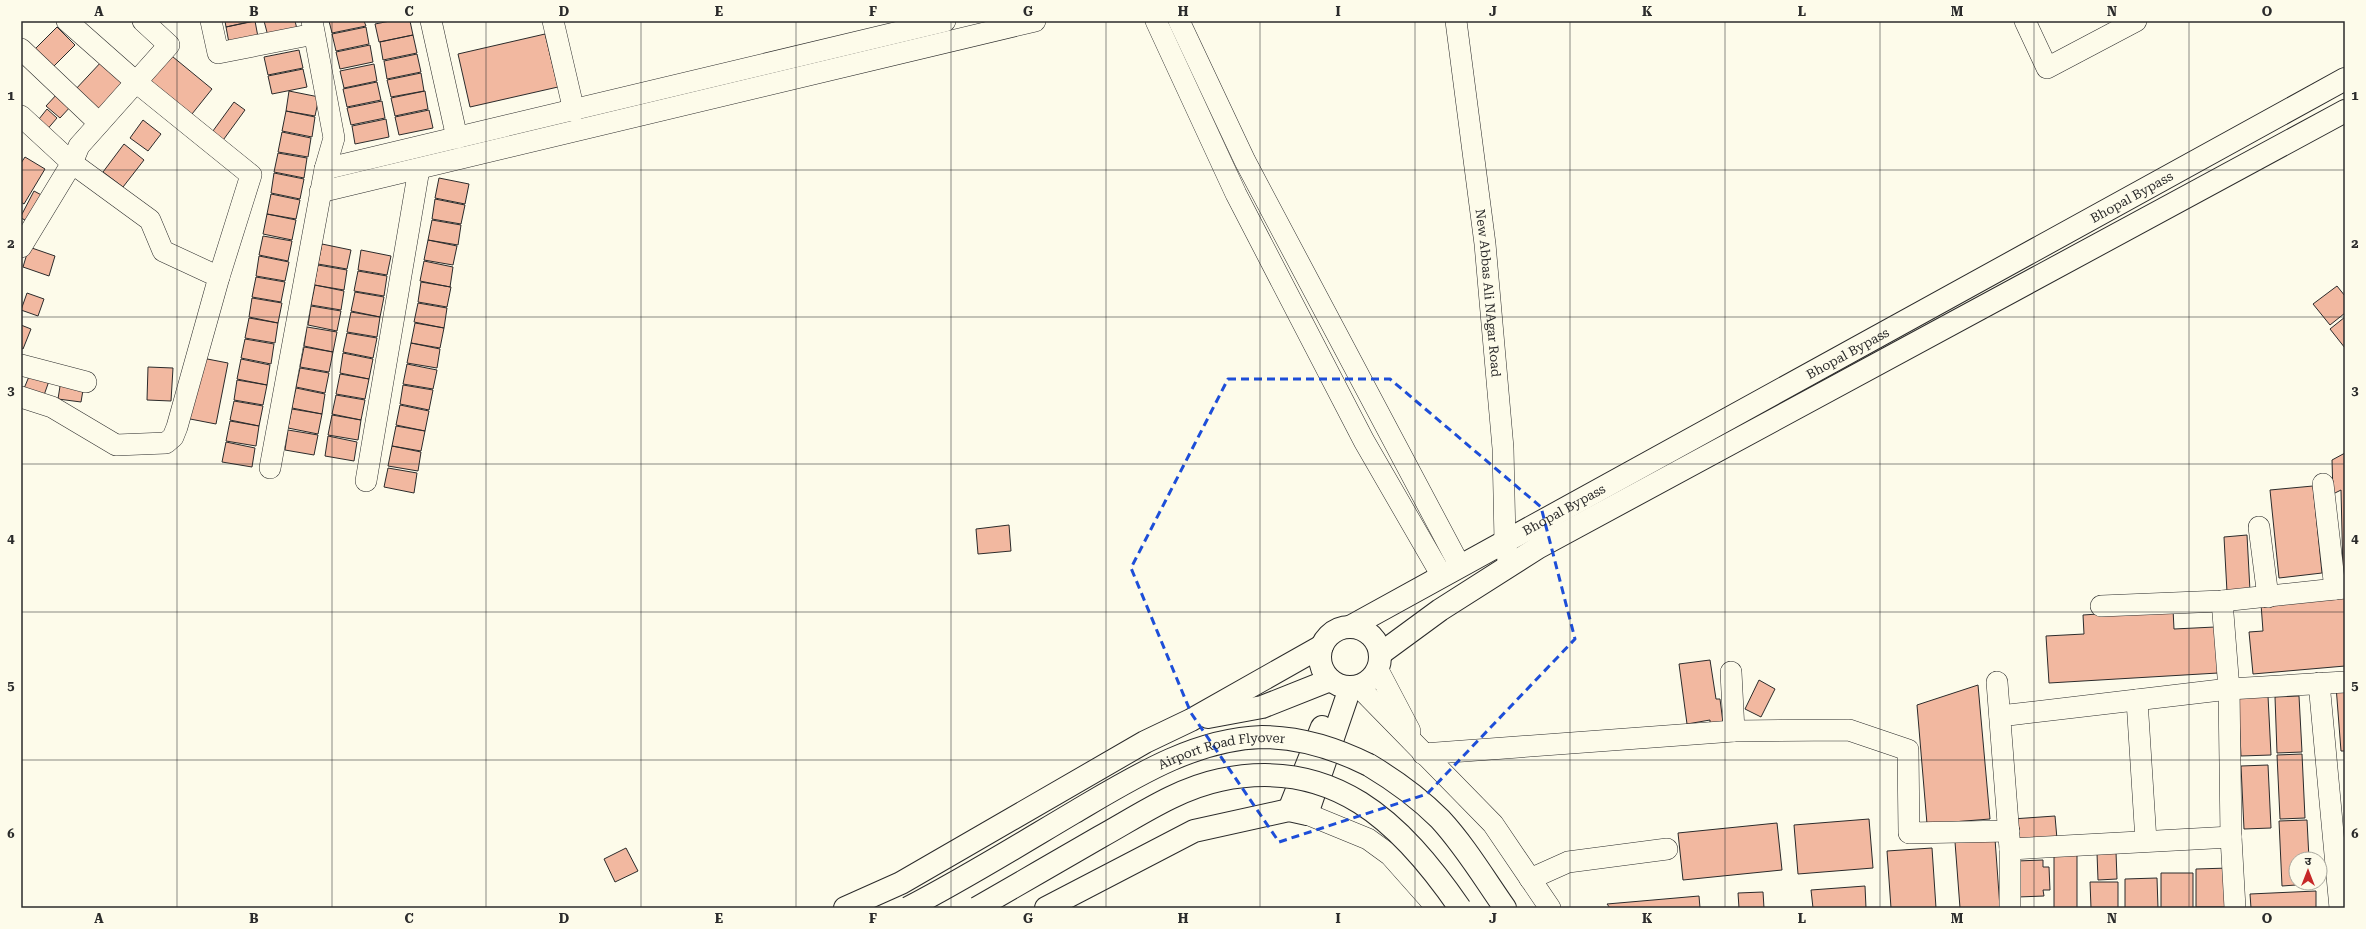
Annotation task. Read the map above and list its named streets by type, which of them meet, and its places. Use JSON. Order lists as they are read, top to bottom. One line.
{"streets":{"main road":["Bhopal Bypass","Airport Road Flyover"],"street":["New Abbas Ali NAgar Road"]},"crossings":[["Bhopal Bypass","New Abbas Ali NAgar Road"]],"north":"top","grid":{"columns":["A","B","C","D","E","F","G","H","I","J","K","L","M","N","O"],"rows":["1","2","3","4","5","6"]}}
